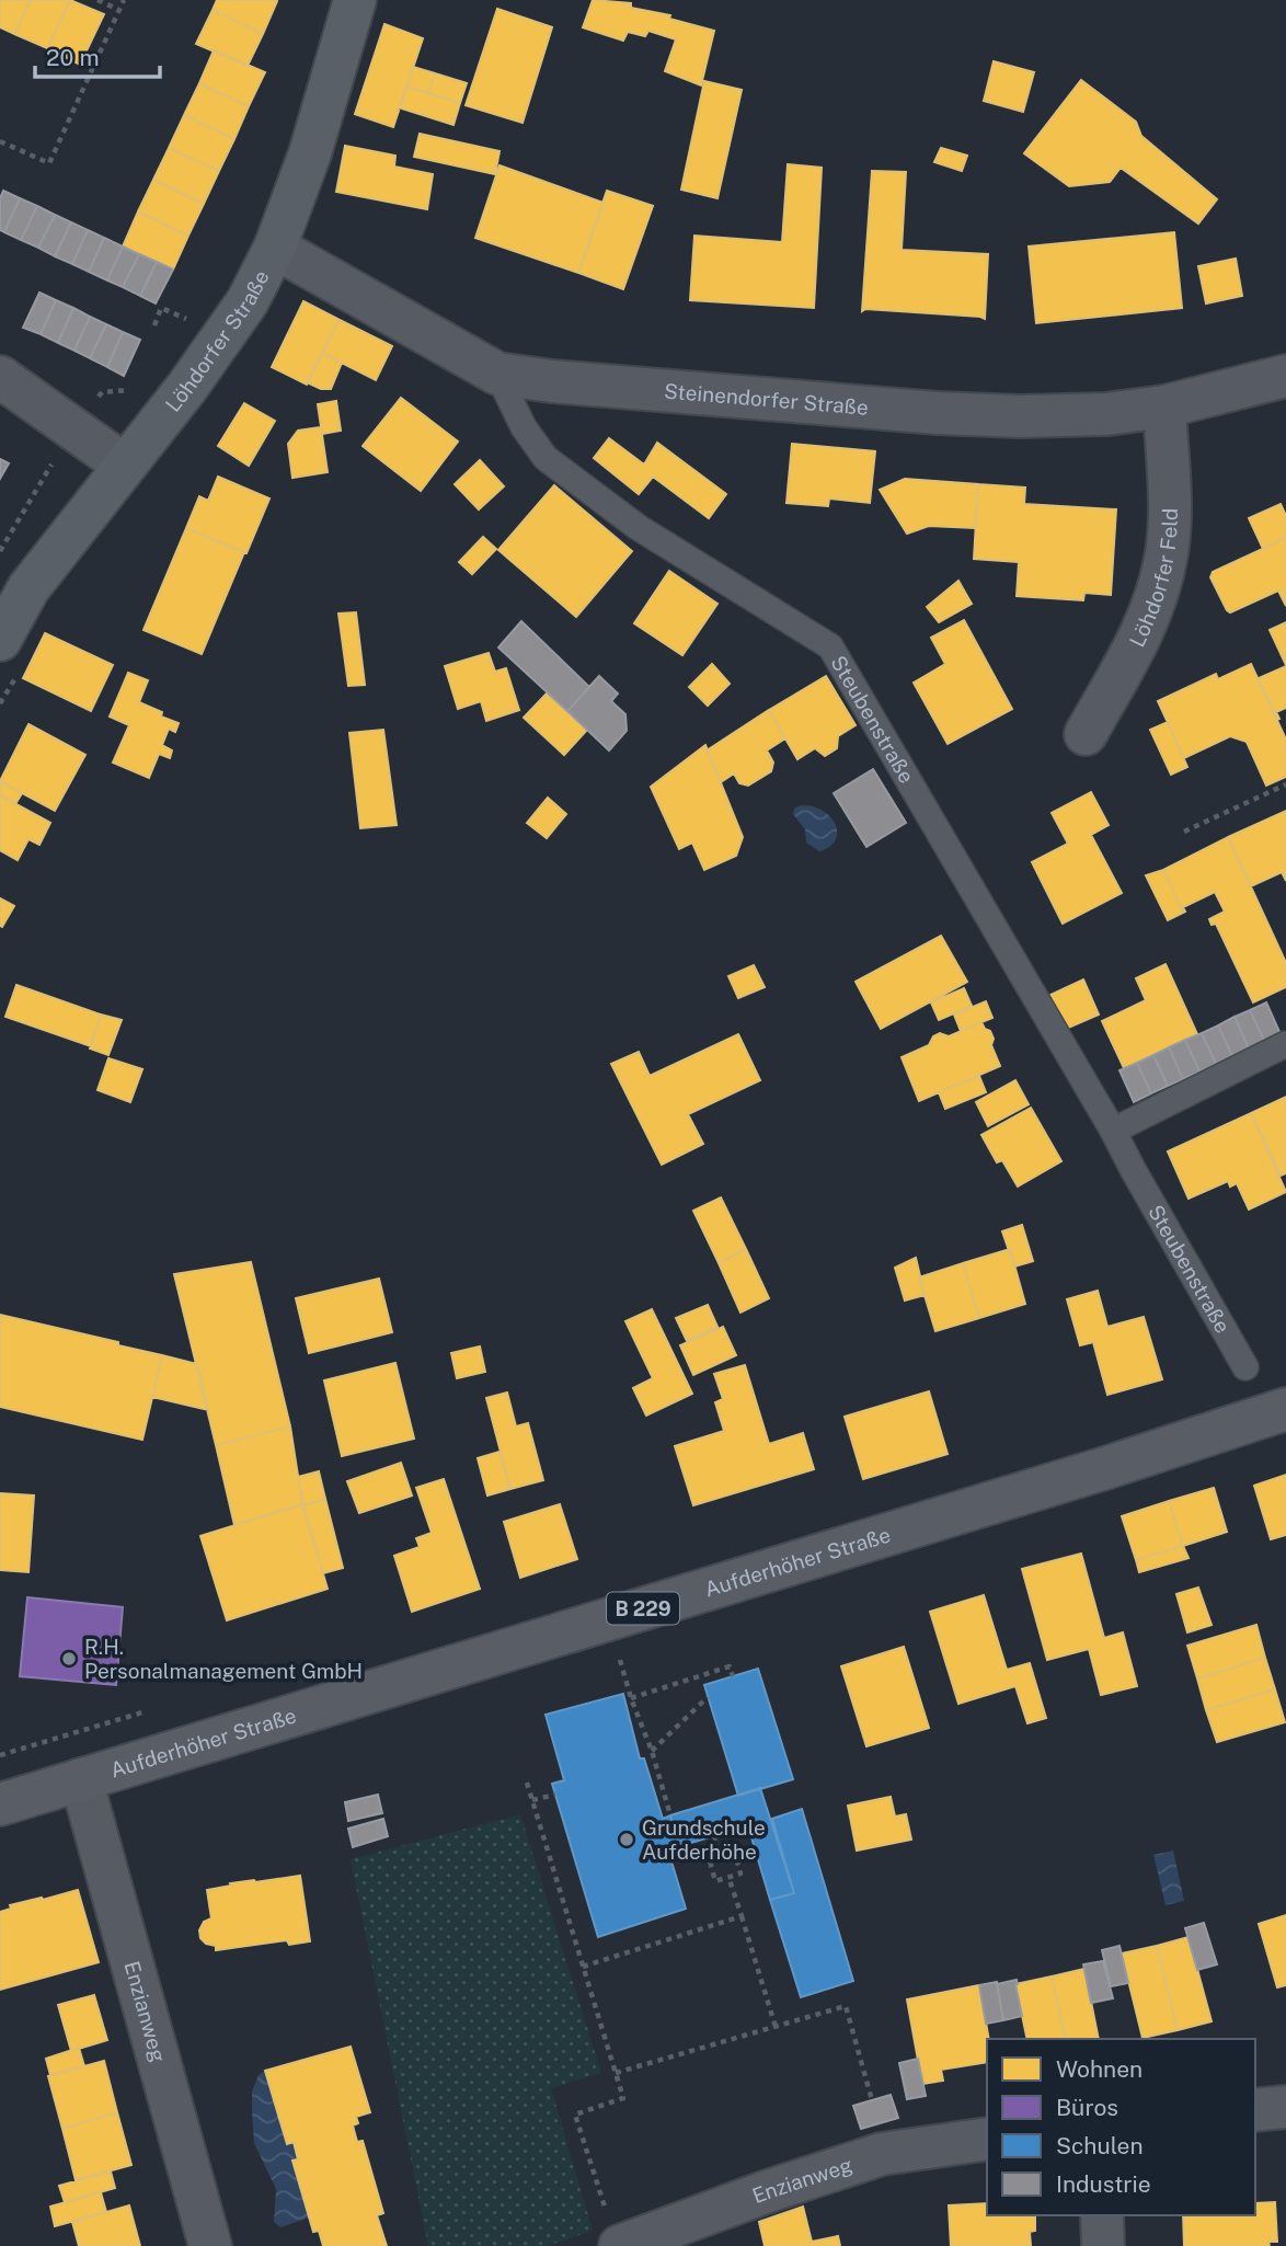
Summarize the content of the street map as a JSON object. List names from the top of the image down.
{
  "streets": {
    "main road": ["Löhdorfer Straße", "Aufderhöher Straße", "B 229"],
    "street": ["Steinendorfer Straße", "Löhdorfer Feld", "Enzianweg"],
    "lane": ["Steubenstraße"]
  },
  "crossings": [
    ["Löhdorfer Straße", "Steinendorfer Straße"],
    ["Steinendorfer Straße", "Löhdorfer Feld"],
    ["Steinendorfer Straße", "Steubenstraße"],
    ["Aufderhöher Straße", "Enzianweg"]
  ],
  "places": ["R.H. Personalmanagement GmbH", "Grundschule Aufderhöhe"],
  "legend": [
    "Wohnen",
    "Büros",
    "Schulen",
    "Industrie"
  ],
  "scale_bar": "20 m"
}
